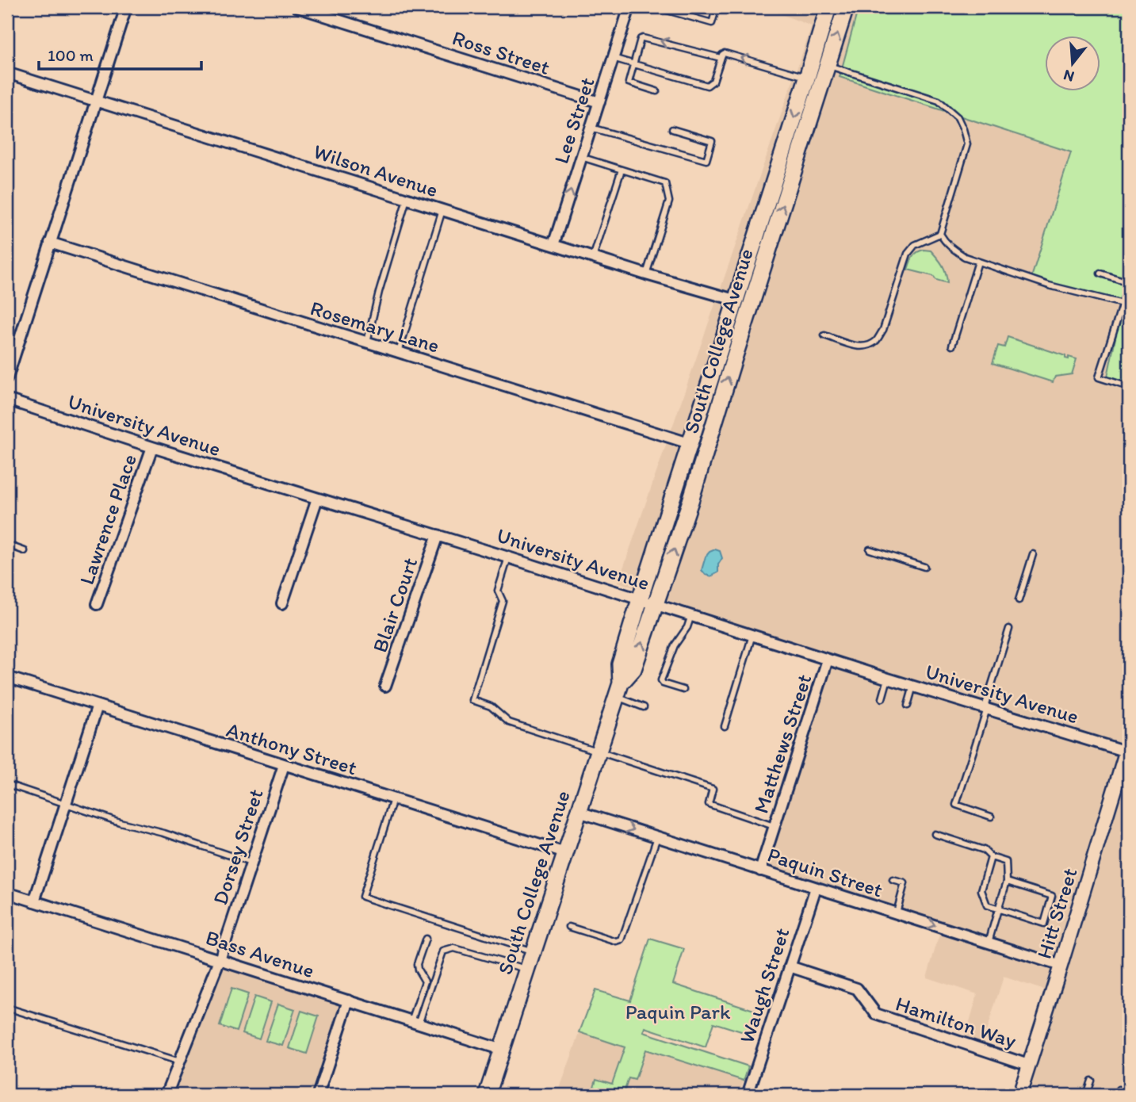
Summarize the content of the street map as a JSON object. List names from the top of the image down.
{
  "streets": {
    "main road": ["South College Avenue"],
    "street": [
      "Ross Street",
      "Lee Street",
      "Wilson Avenue",
      "Rosemary Lane",
      "University Avenue",
      "Lawrence Place",
      "Blair Court",
      "Matthews Street",
      "Anthony Street",
      "Dorsey Street",
      "Paquin Street",
      "Hitt Street",
      "Bass Avenue",
      "Waugh Street",
      "Hamilton Way"
    ]
  },
  "crossings": [
    ["Ross Street", "Lee Street"],
    ["Lee Street", "Wilson Avenue"],
    ["Wilson Avenue", "South College Avenue"],
    ["Rosemary Lane", "South College Avenue"],
    ["South College Avenue", "University Avenue"],
    ["South College Avenue", "Anthony Street"],
    ["South College Avenue", "Paquin Street"],
    ["South College Avenue", "Bass Avenue"],
    ["University Avenue", "Lawrence Place"],
    ["University Avenue", "Blair Court"],
    ["University Avenue", "Matthews Street"],
    ["University Avenue", "Hitt Street"],
    ["Matthews Street", "Paquin Street"],
    ["Anthony Street", "Dorsey Street"],
    ["Dorsey Street", "Bass Avenue"],
    ["Paquin Street", "Hitt Street"],
    ["Paquin Street", "Waugh Street"],
    ["Hitt Street", "Hamilton Way"],
    ["Waugh Street", "Hamilton Way"]
  ],
  "one_way": ["Lee Street", "Paquin Street"],
  "parks": ["Paquin Park"],
  "scale_bar": "100 m",
  "north": "bottom"
}
